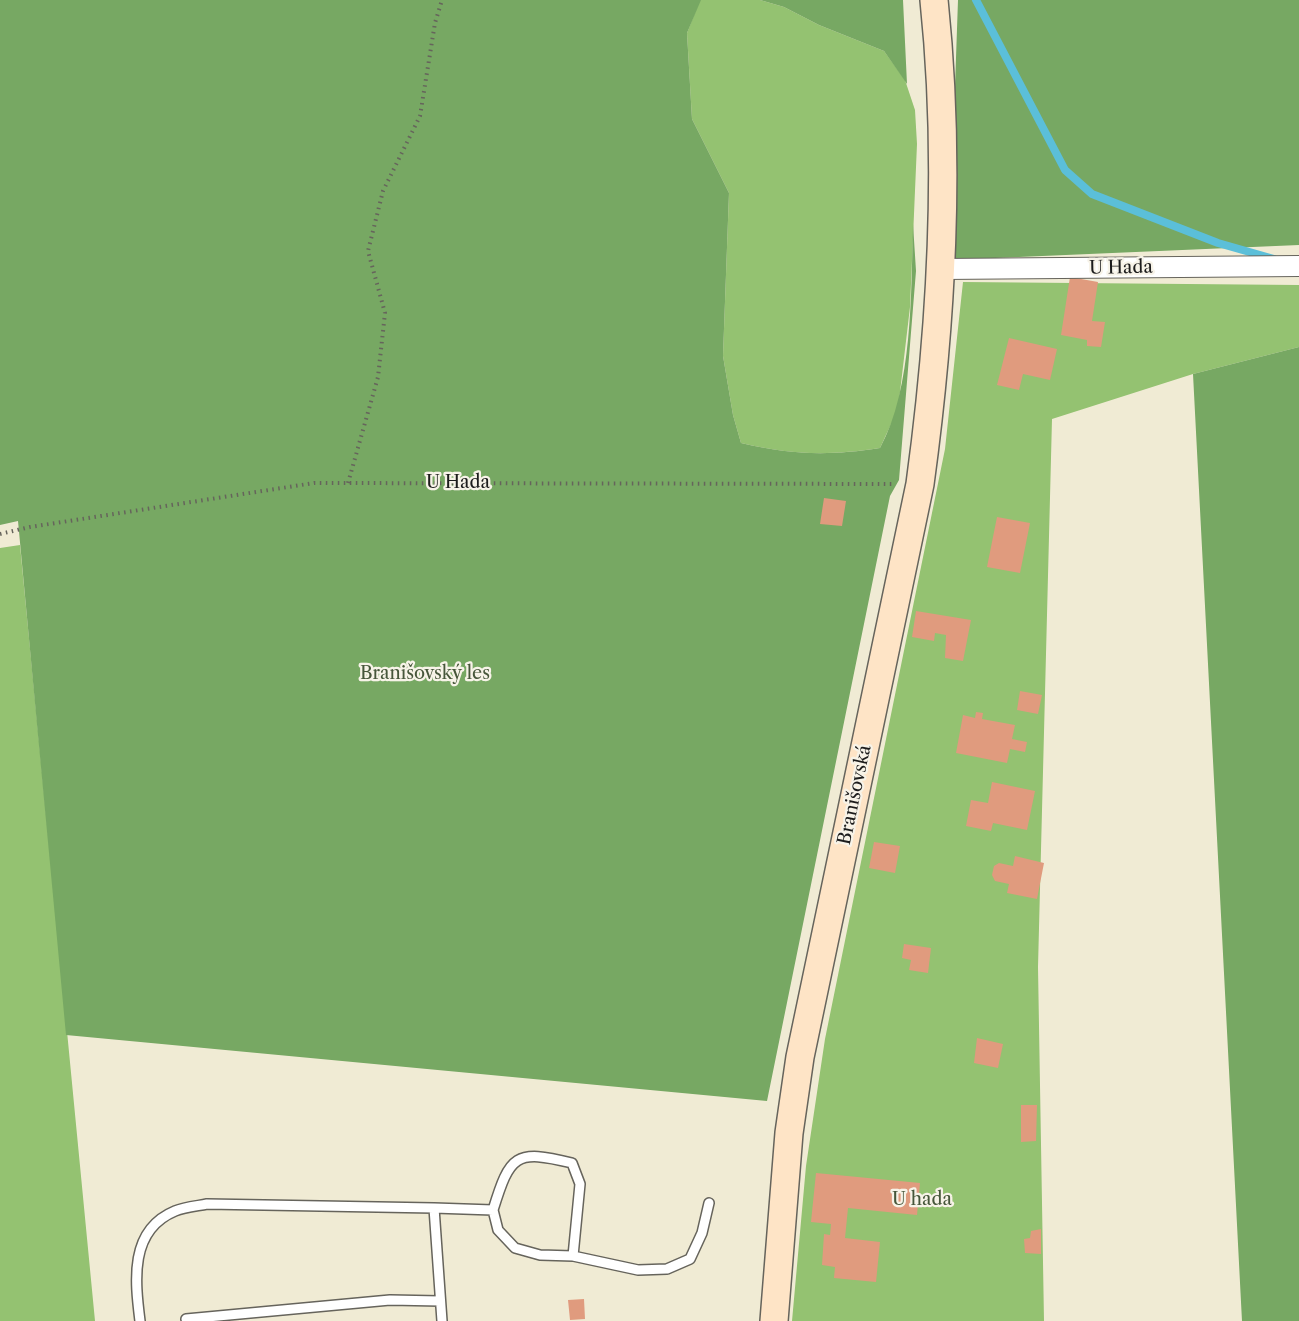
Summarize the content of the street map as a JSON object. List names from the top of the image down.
{
  "streets": {
    "street": ["U Hada", "Branišovská"]
  },
  "crossings": [
    ["U Hada", "Branišovská"]
  ],
  "parks": ["Branišovský les", "U hada"]
}
